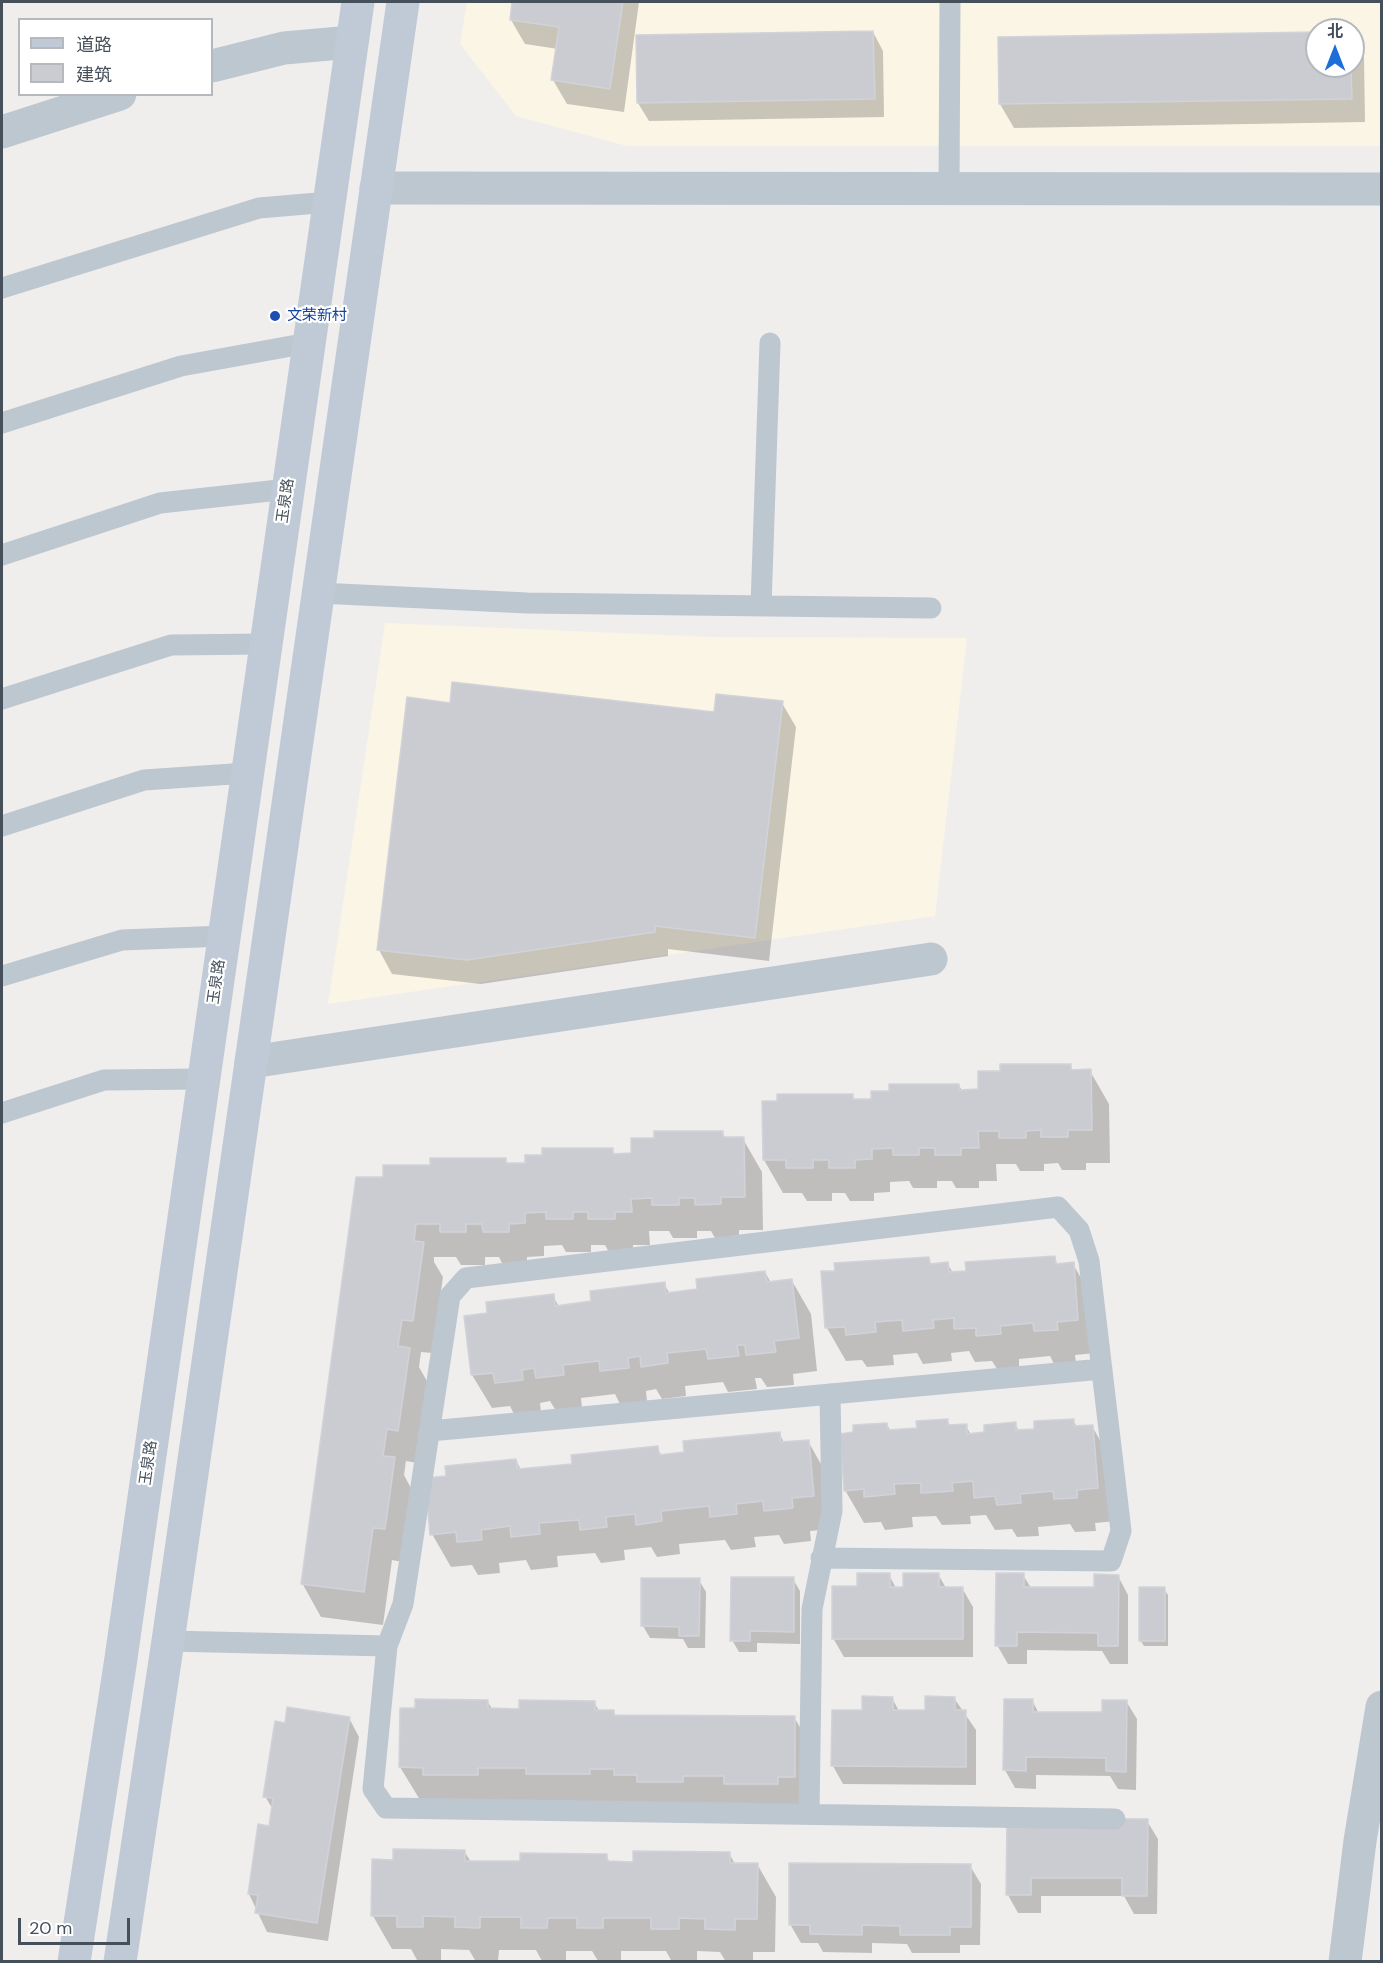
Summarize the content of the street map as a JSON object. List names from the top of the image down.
{
  "streets": {
    "main road": ["玉泉路"]
  },
  "places": ["文荣新村"],
  "legend": ["道路", "建筑"],
  "scale_bar": "20 m",
  "north": "top"
}
